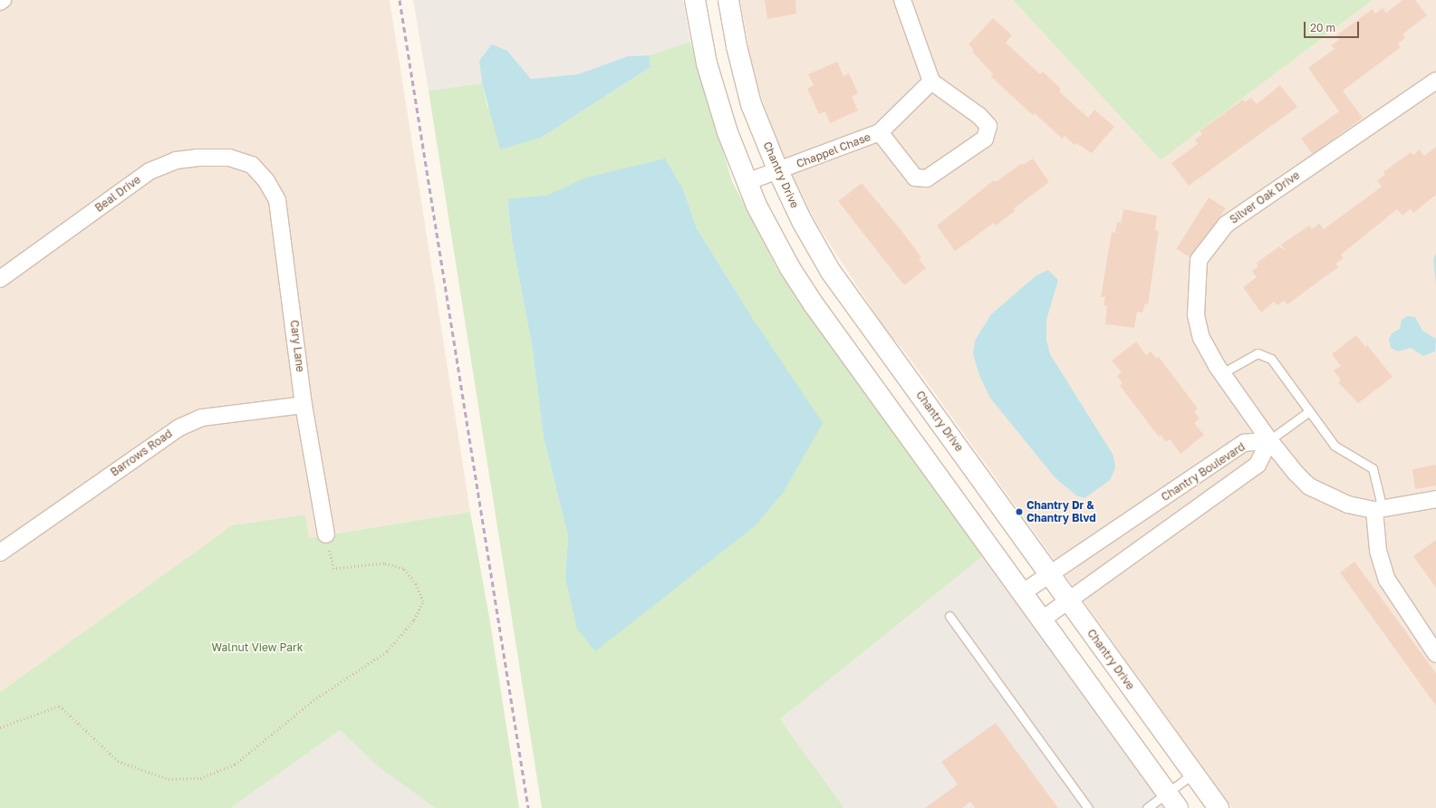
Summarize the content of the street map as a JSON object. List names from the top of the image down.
{
  "streets": {
    "street": [
      "Chappel Chase",
      "Chantry Drive",
      "Beal Drive",
      "Silver Oak Drive",
      "Cary Lane",
      "Barrows Road",
      "Chantry Boulevard"
    ]
  },
  "crossings": [
    ["Chappel Chase", "Chantry Drive"],
    ["Chantry Drive", "Chantry Boulevard"],
    ["Beal Drive", "Cary Lane"],
    ["Silver Oak Drive", "Chantry Boulevard"],
    ["Cary Lane", "Barrows Road"]
  ],
  "parks": ["Walnut View Park"],
  "places": ["Chantry Dr & Chantry Blvd"],
  "scale_bar": "20 m"
}
